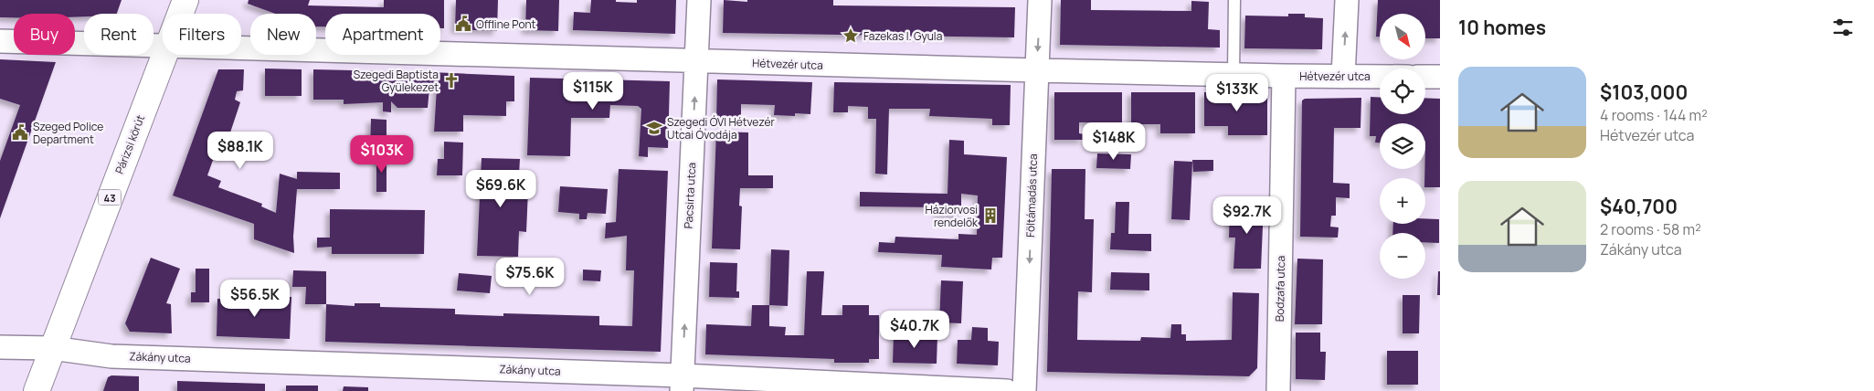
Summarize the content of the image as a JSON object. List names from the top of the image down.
{
  "streets": {
    "main road": ["Párizsi körút", "43"],
    "street": [
      "Hétvezér utca",
      "Pacsirta utca",
      "Föltámadás utca",
      "Bodzafa utca",
      "Zákány utca"
    ]
  },
  "crossings": [
    ["Hétvezér utca", "Pacsirta utca"],
    ["Hétvezér utca", "Föltámadás utca"],
    ["Hétvezér utca", "Bodzafa utca"],
    ["Párizsi körút", "Zákány utca"],
    ["Pacsirta utca", "Zákány utca"]
  ],
  "one_way": ["Pacsirta utca", "Föltámadás utca"],
  "places": {
    "public building": ["Offline Pont", "Szeged Police Department"],
    "place": ["Fazekas I. Gyula"],
    "church": ["Szegedi Baptista Gyülekezet"],
    "school or university": ["Szegedi ÓVI Hétvezér Utcai Óvodája"],
    "building": ["Háziorvosi rendelők"]
  },
  "north": "bottom right",
  "page": {
    "heading": "10 homes",
    "map_buttons": ["+", "−"],
    "chip": [
      "Buy",
      "Rent",
      "Filters",
      "New",
      "Apartment"
    ],
    "list": [
      {
        "name": "$103,000",
        "note": "4 rooms · 144 m² · Hétvezér utca"
      },
      {
        "name": "$40,700",
        "note": "2 rooms · 58 m² · Zákány utca"
      }
    ],
    "price": [
      "$115K",
      "$133K",
      "$148K",
      "$88.1K",
      "$103K",
      "$69.6K",
      "$92.7K",
      "$75.6K",
      "$56.5K",
      "$40.7K"
    ]
  }
}
